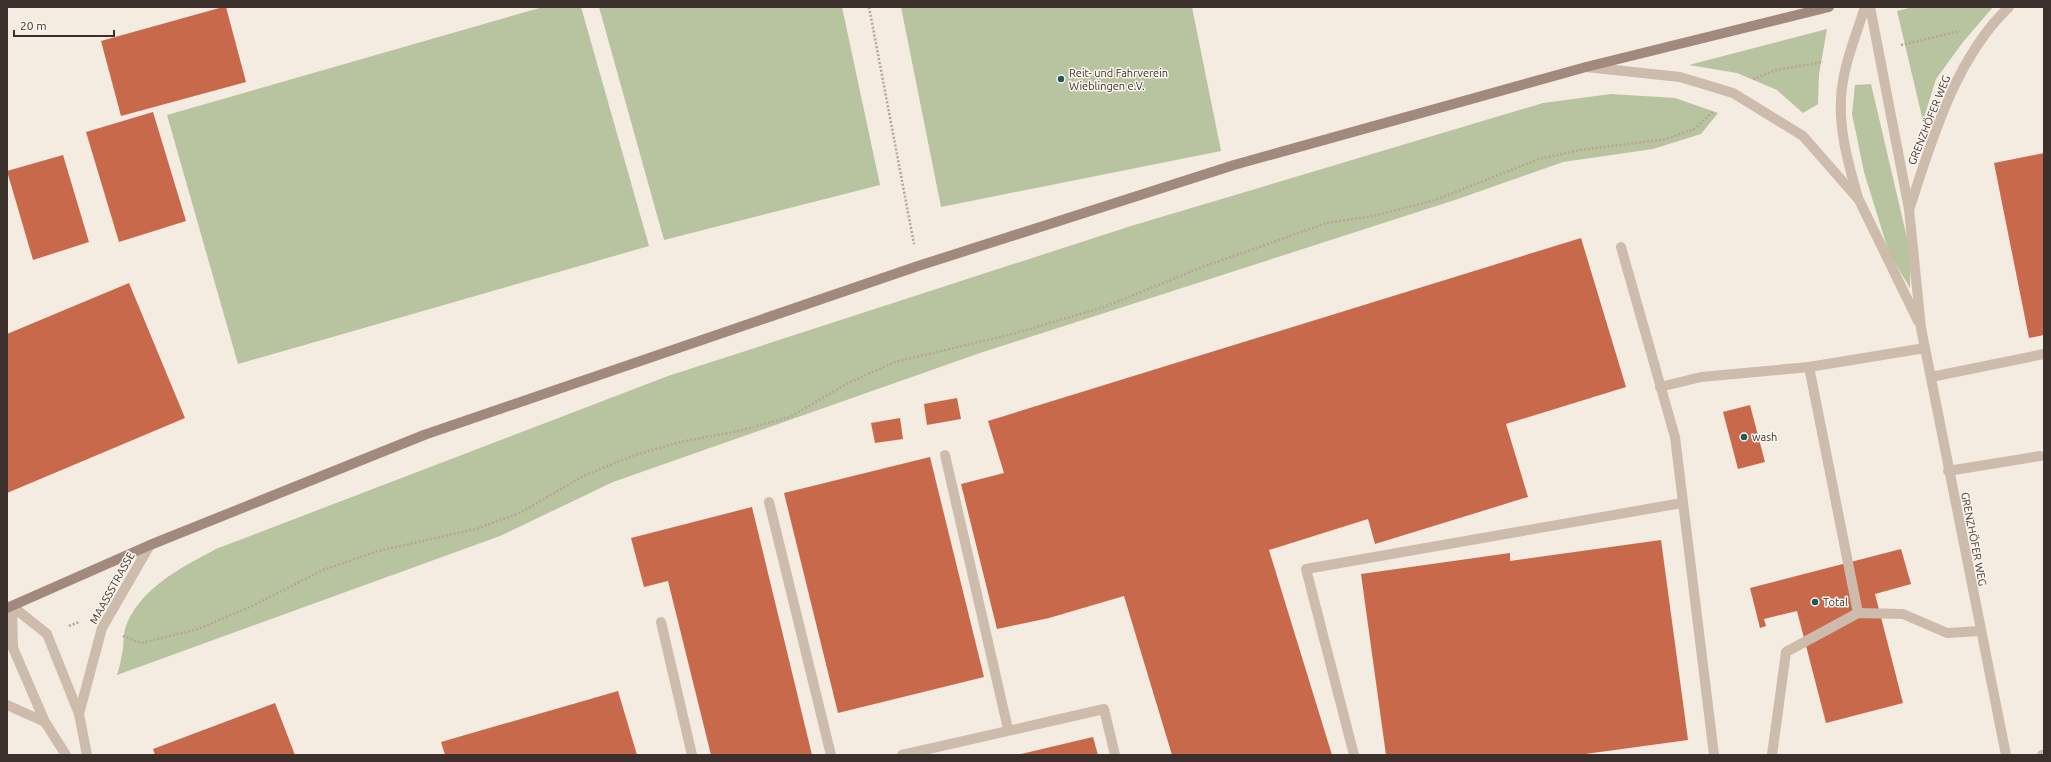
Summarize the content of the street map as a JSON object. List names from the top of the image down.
{
  "streets": {
    "street": ["GRENZHÖFER WEG", "MAASSSTRASSE"]
  },
  "places": ["Reit- und Fahrverein Wieblingen e.V.", "wash", "Total"],
  "scale_bar": "20 m"
}
